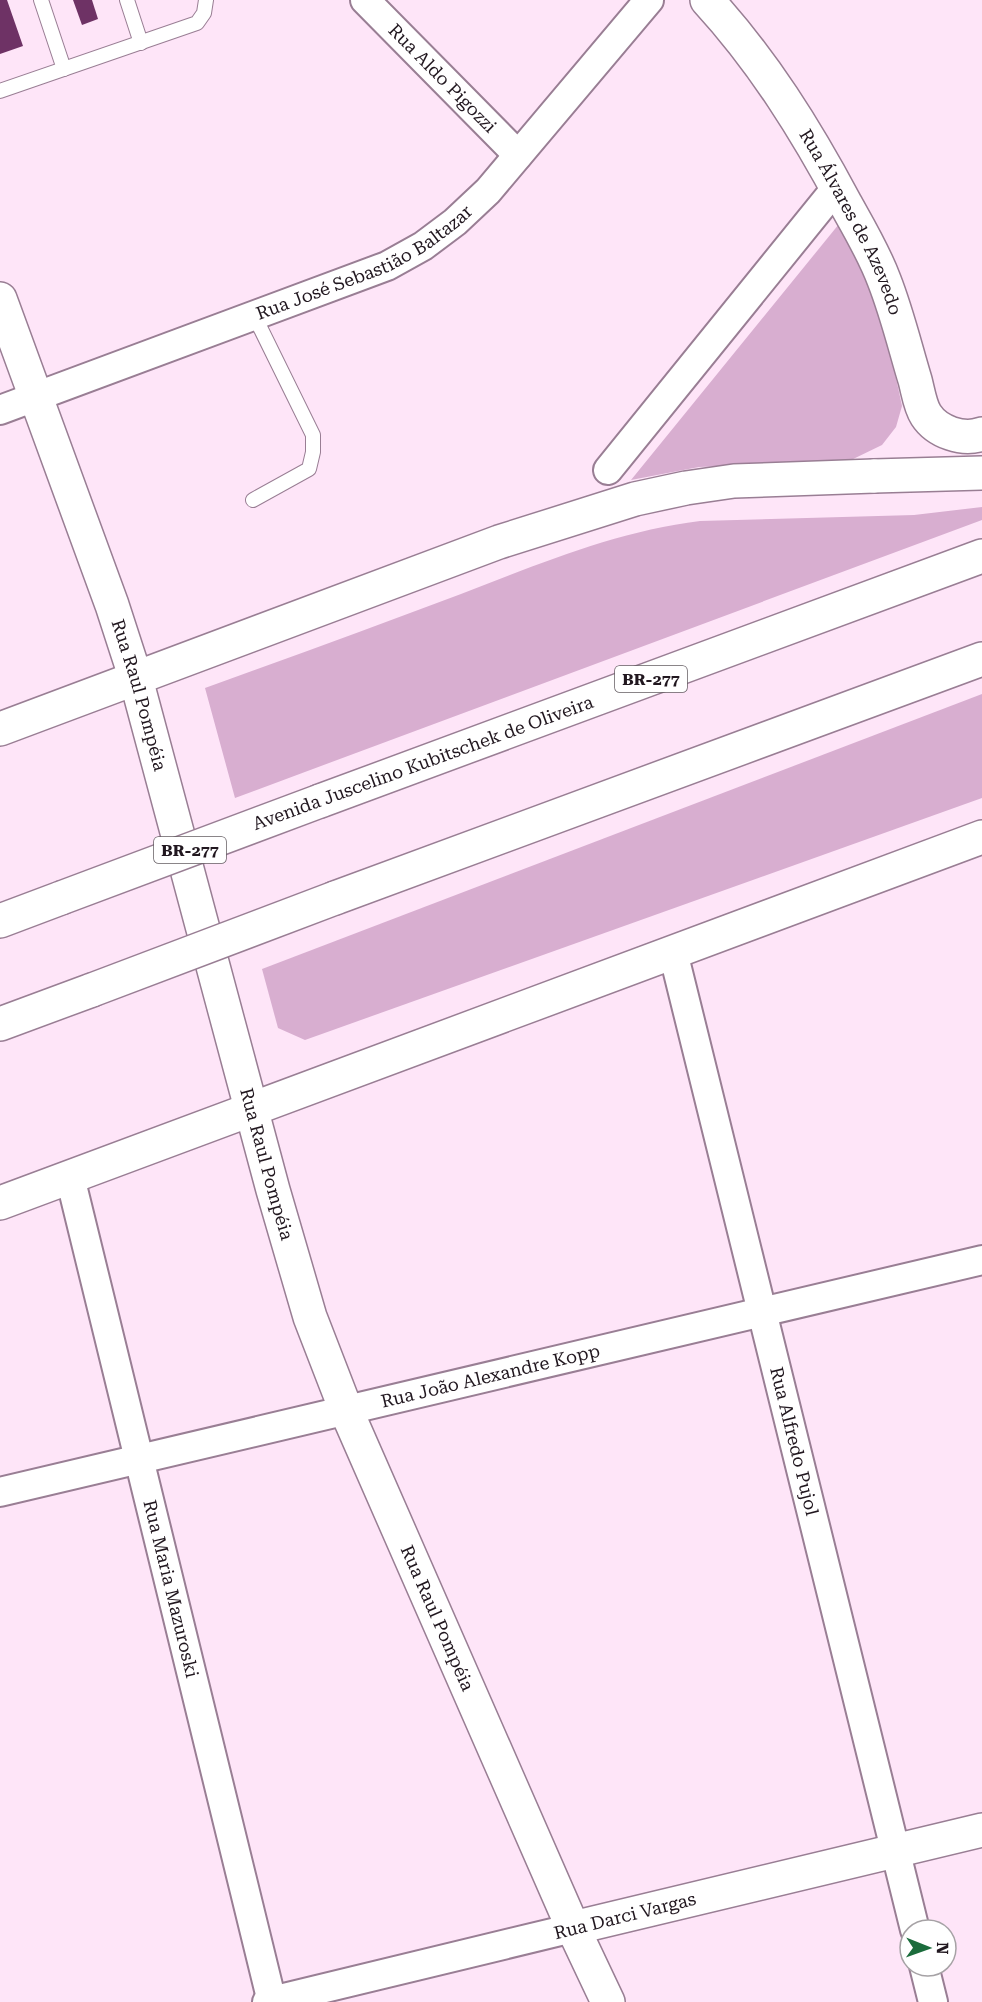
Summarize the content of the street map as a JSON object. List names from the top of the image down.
{
  "streets": {
    "main road": [
      "Rua Álvares de Azevedo",
      "BR-277",
      "Rua Raul Pompéia",
      "Avenida Juscelino Kubitschek de Oliveira",
      "Rua Darci Vargas"
    ],
    "street": [
      "Rua Aldo Pigozzi",
      "Rua José Sebastião Baltazar",
      "Rua João Alexandre Kopp",
      "Rua Alfredo Pujol",
      "Rua Maria Mazuroski"
    ]
  },
  "crossings": [
    ["Rua Aldo Pigozzi", "Rua José Sebastião Baltazar"],
    ["Rua José Sebastião Baltazar", "Rua Raul Pompéia"],
    ["Rua Raul Pompéia", "Rua João Alexandre Kopp"],
    ["Rua Raul Pompéia", "Rua Darci Vargas"],
    ["Rua João Alexandre Kopp", "Rua Alfredo Pujol"],
    ["Rua João Alexandre Kopp", "Rua Maria Mazuroski"],
    ["Rua Alfredo Pujol", "Rua Darci Vargas"],
    ["Rua Maria Mazuroski", "Rua Darci Vargas"]
  ],
  "north": "right"
}
